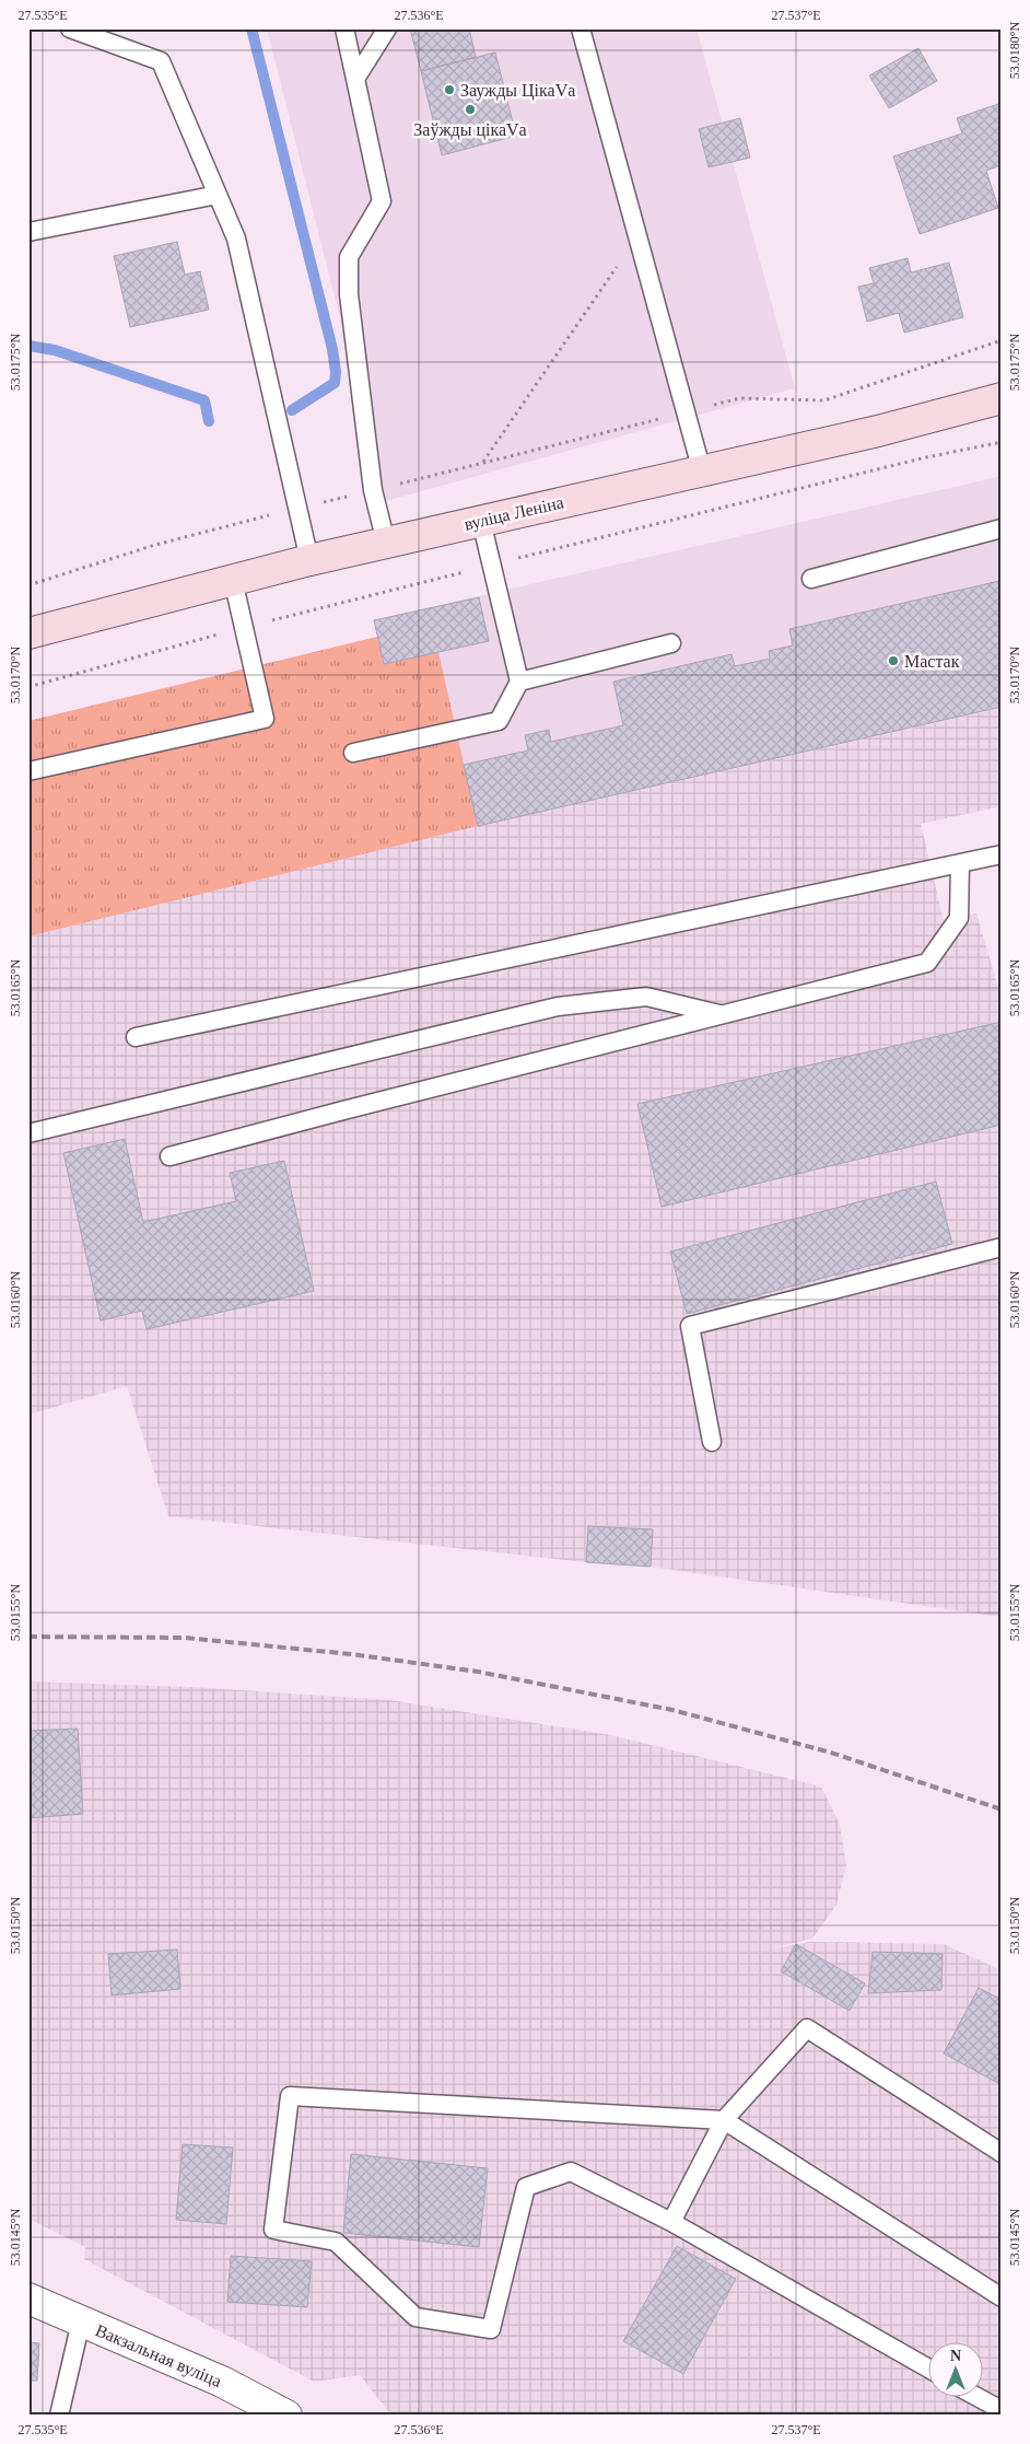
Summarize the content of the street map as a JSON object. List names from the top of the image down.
{
  "streets": {
    "main road": ["вуліца Леніна"],
    "street": ["Вакзальная вуліца"]
  },
  "places": ["Заужды ЦікаVа", "Заўжды цікаVа", "Мастак"],
  "north": "top",
  "coordinates": [
    "27.535°E",
    "27.536°E",
    "27.537°E",
    "53.0180°N",
    "53.0175°N",
    "53.0170°N",
    "53.0165°N",
    "53.0160°N",
    "53.0155°N",
    "53.0150°N",
    "53.0145°N"
  ]
}
